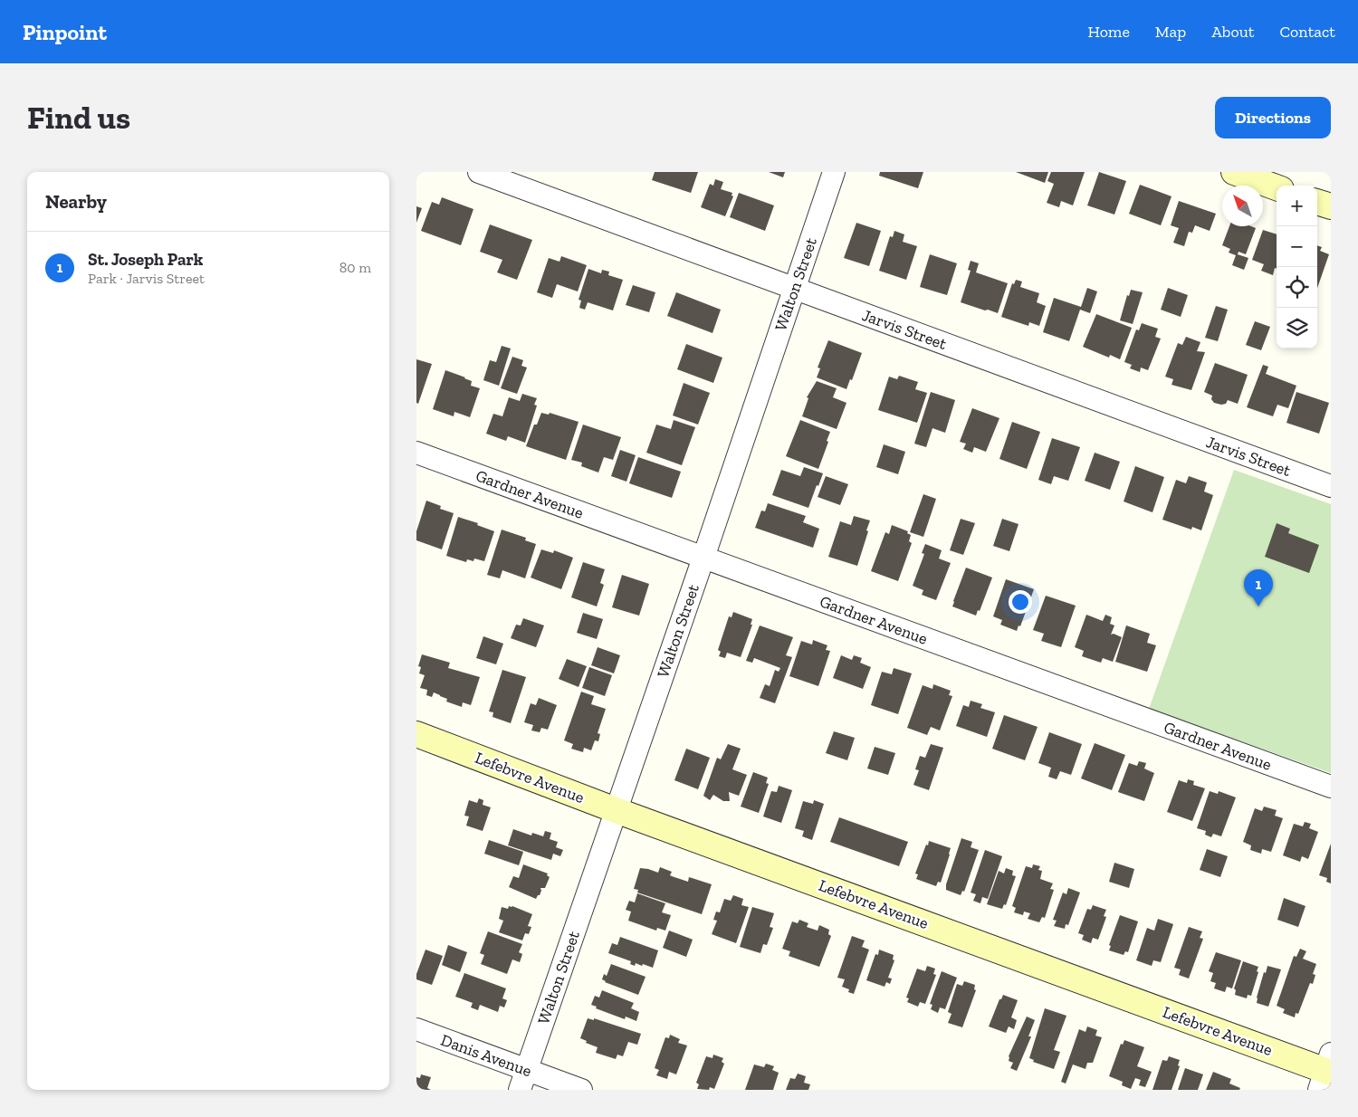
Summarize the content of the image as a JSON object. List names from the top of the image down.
{
  "streets": {
    "street": [
      "Walton Street",
      "Jarvis Street",
      "Gardner Avenue",
      "Lefebvre Avenue",
      "Danis Avenue"
    ]
  },
  "crossings": [
    ["Walton Street", "Jarvis Street"],
    ["Walton Street", "Gardner Avenue"],
    ["Walton Street", "Lefebvre Avenue"],
    ["Walton Street", "Danis Avenue"]
  ],
  "north": "top left",
  "page": {
    "header": "Pinpoint",
    "nav": [
      "Home",
      "Map",
      "About",
      "Contact"
    ],
    "buttons": "Directions",
    "title": "Find us",
    "heading": "Nearby",
    "map_buttons": ["+", "−"],
    "list": [
      {
        "mark": "1",
        "name": "St. Joseph Park",
        "note": "Park · Jarvis Street",
        "value": "80 m"
      }
    ],
    "pins": "1"
  }
}
